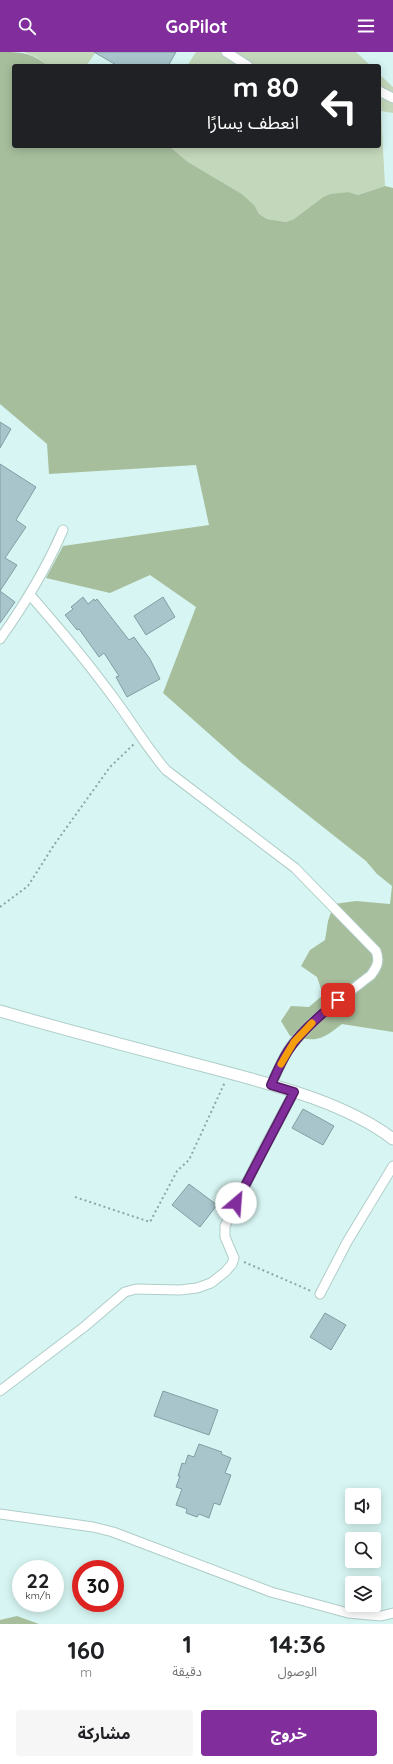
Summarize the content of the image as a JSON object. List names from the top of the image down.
{
  "page": {
    "header": "GoPilot",
    "turn": ["80 m", "انعطف يسارًا"],
    "speed": "22 km/h",
    "limit": "30",
    "eta": [
      "14:36",
      "الوصول",
      "1",
      "دقيقة",
      "160",
      "m"
    ],
    "buttons": ["خروج", "مشاركة"]
  }
}
